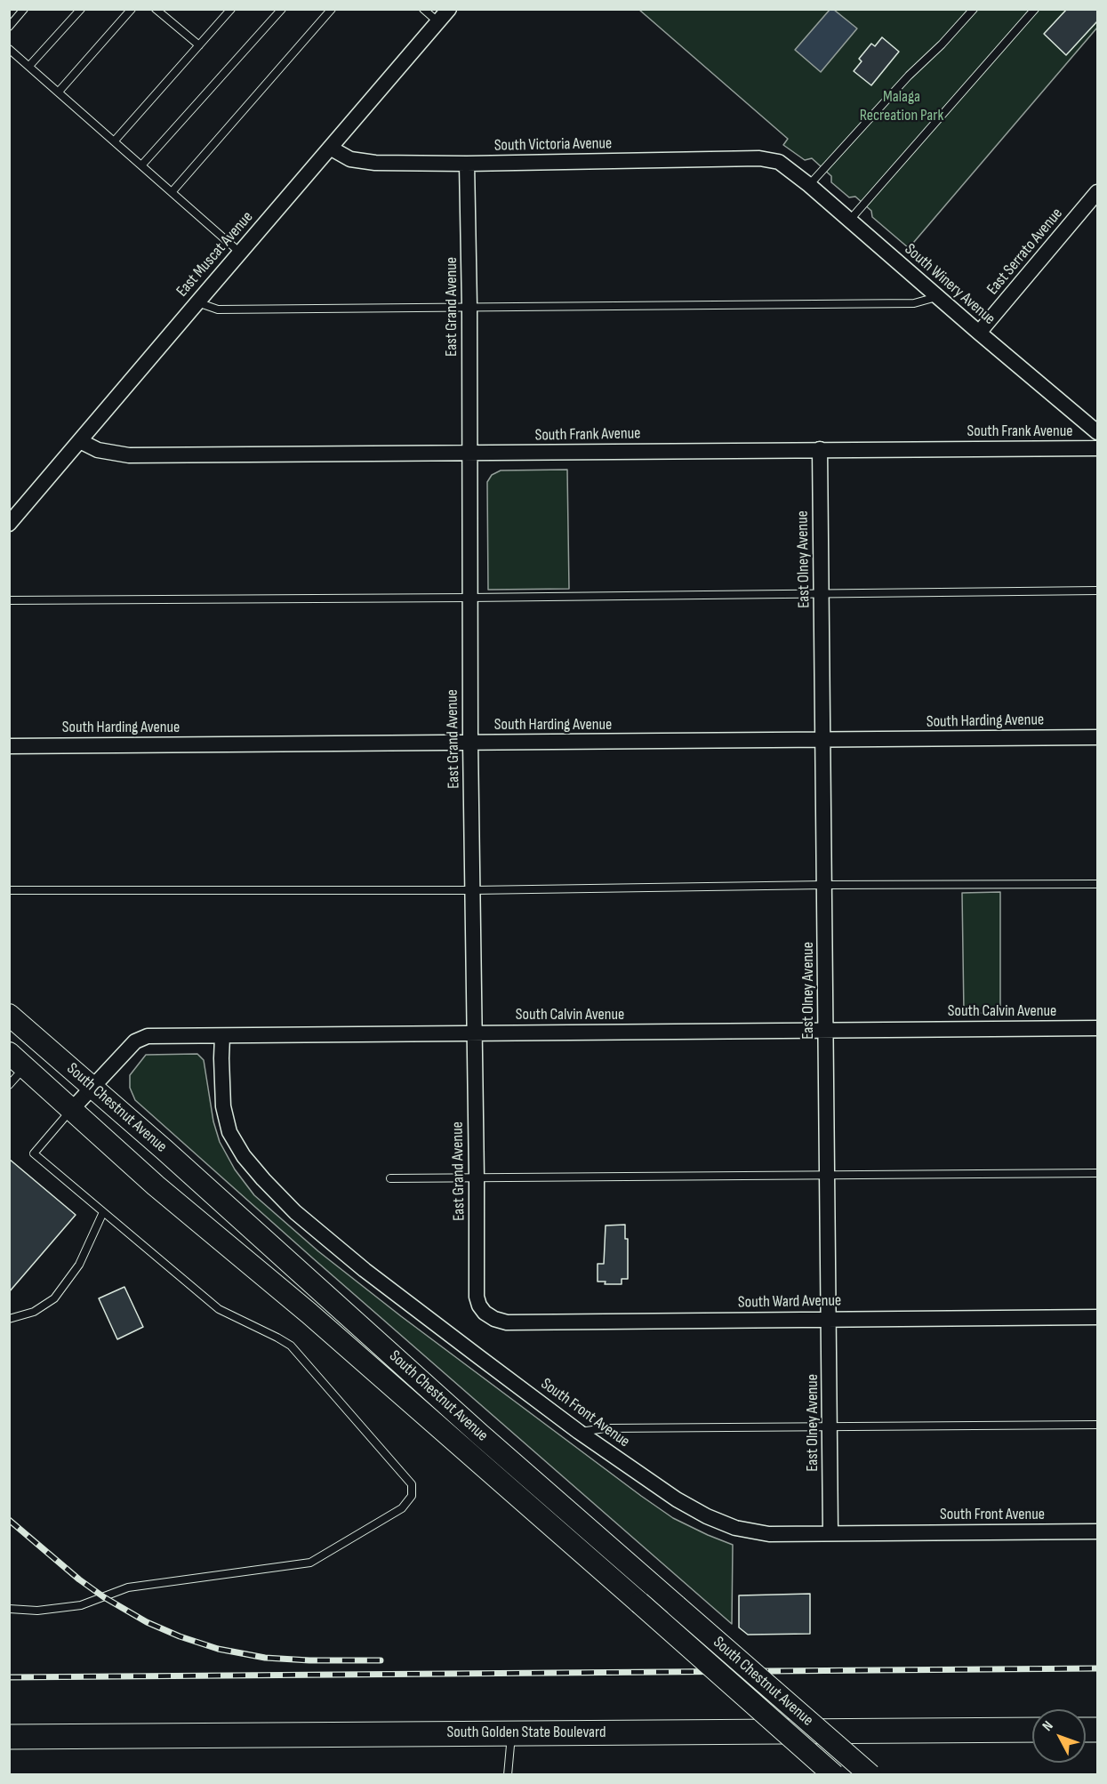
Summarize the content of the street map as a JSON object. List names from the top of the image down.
{
  "streets": {
    "main road": ["South Chestnut Avenue", "South Golden State Boulevard"],
    "street": [
      "South Victoria Avenue",
      "East Serrato Avenue",
      "East Muscat Avenue",
      "South Winery Avenue",
      "East Grand Avenue",
      "South Frank Avenue",
      "East Olney Avenue",
      "South Harding Avenue",
      "South Calvin Avenue",
      "South Ward Avenue",
      "South Front Avenue"
    ]
  },
  "crossings": [
    ["South Victoria Avenue", "East Muscat Avenue"],
    ["South Victoria Avenue", "South Winery Avenue"],
    ["South Victoria Avenue", "East Grand Avenue"],
    ["East Serrato Avenue", "South Winery Avenue"],
    ["East Muscat Avenue", "South Frank Avenue"],
    ["East Grand Avenue", "South Frank Avenue"],
    ["East Grand Avenue", "South Harding Avenue"],
    ["East Grand Avenue", "South Calvin Avenue"],
    ["East Grand Avenue", "South Ward Avenue"],
    ["South Frank Avenue", "East Olney Avenue"],
    ["East Olney Avenue", "South Harding Avenue"],
    ["East Olney Avenue", "South Calvin Avenue"],
    ["East Olney Avenue", "South Ward Avenue"],
    ["East Olney Avenue", "South Front Avenue"],
    ["South Calvin Avenue", "South Chestnut Avenue"],
    ["South Calvin Avenue", "South Front Avenue"]
  ],
  "parks": ["Malaga Recreation Park"],
  "north": "top left"
}
